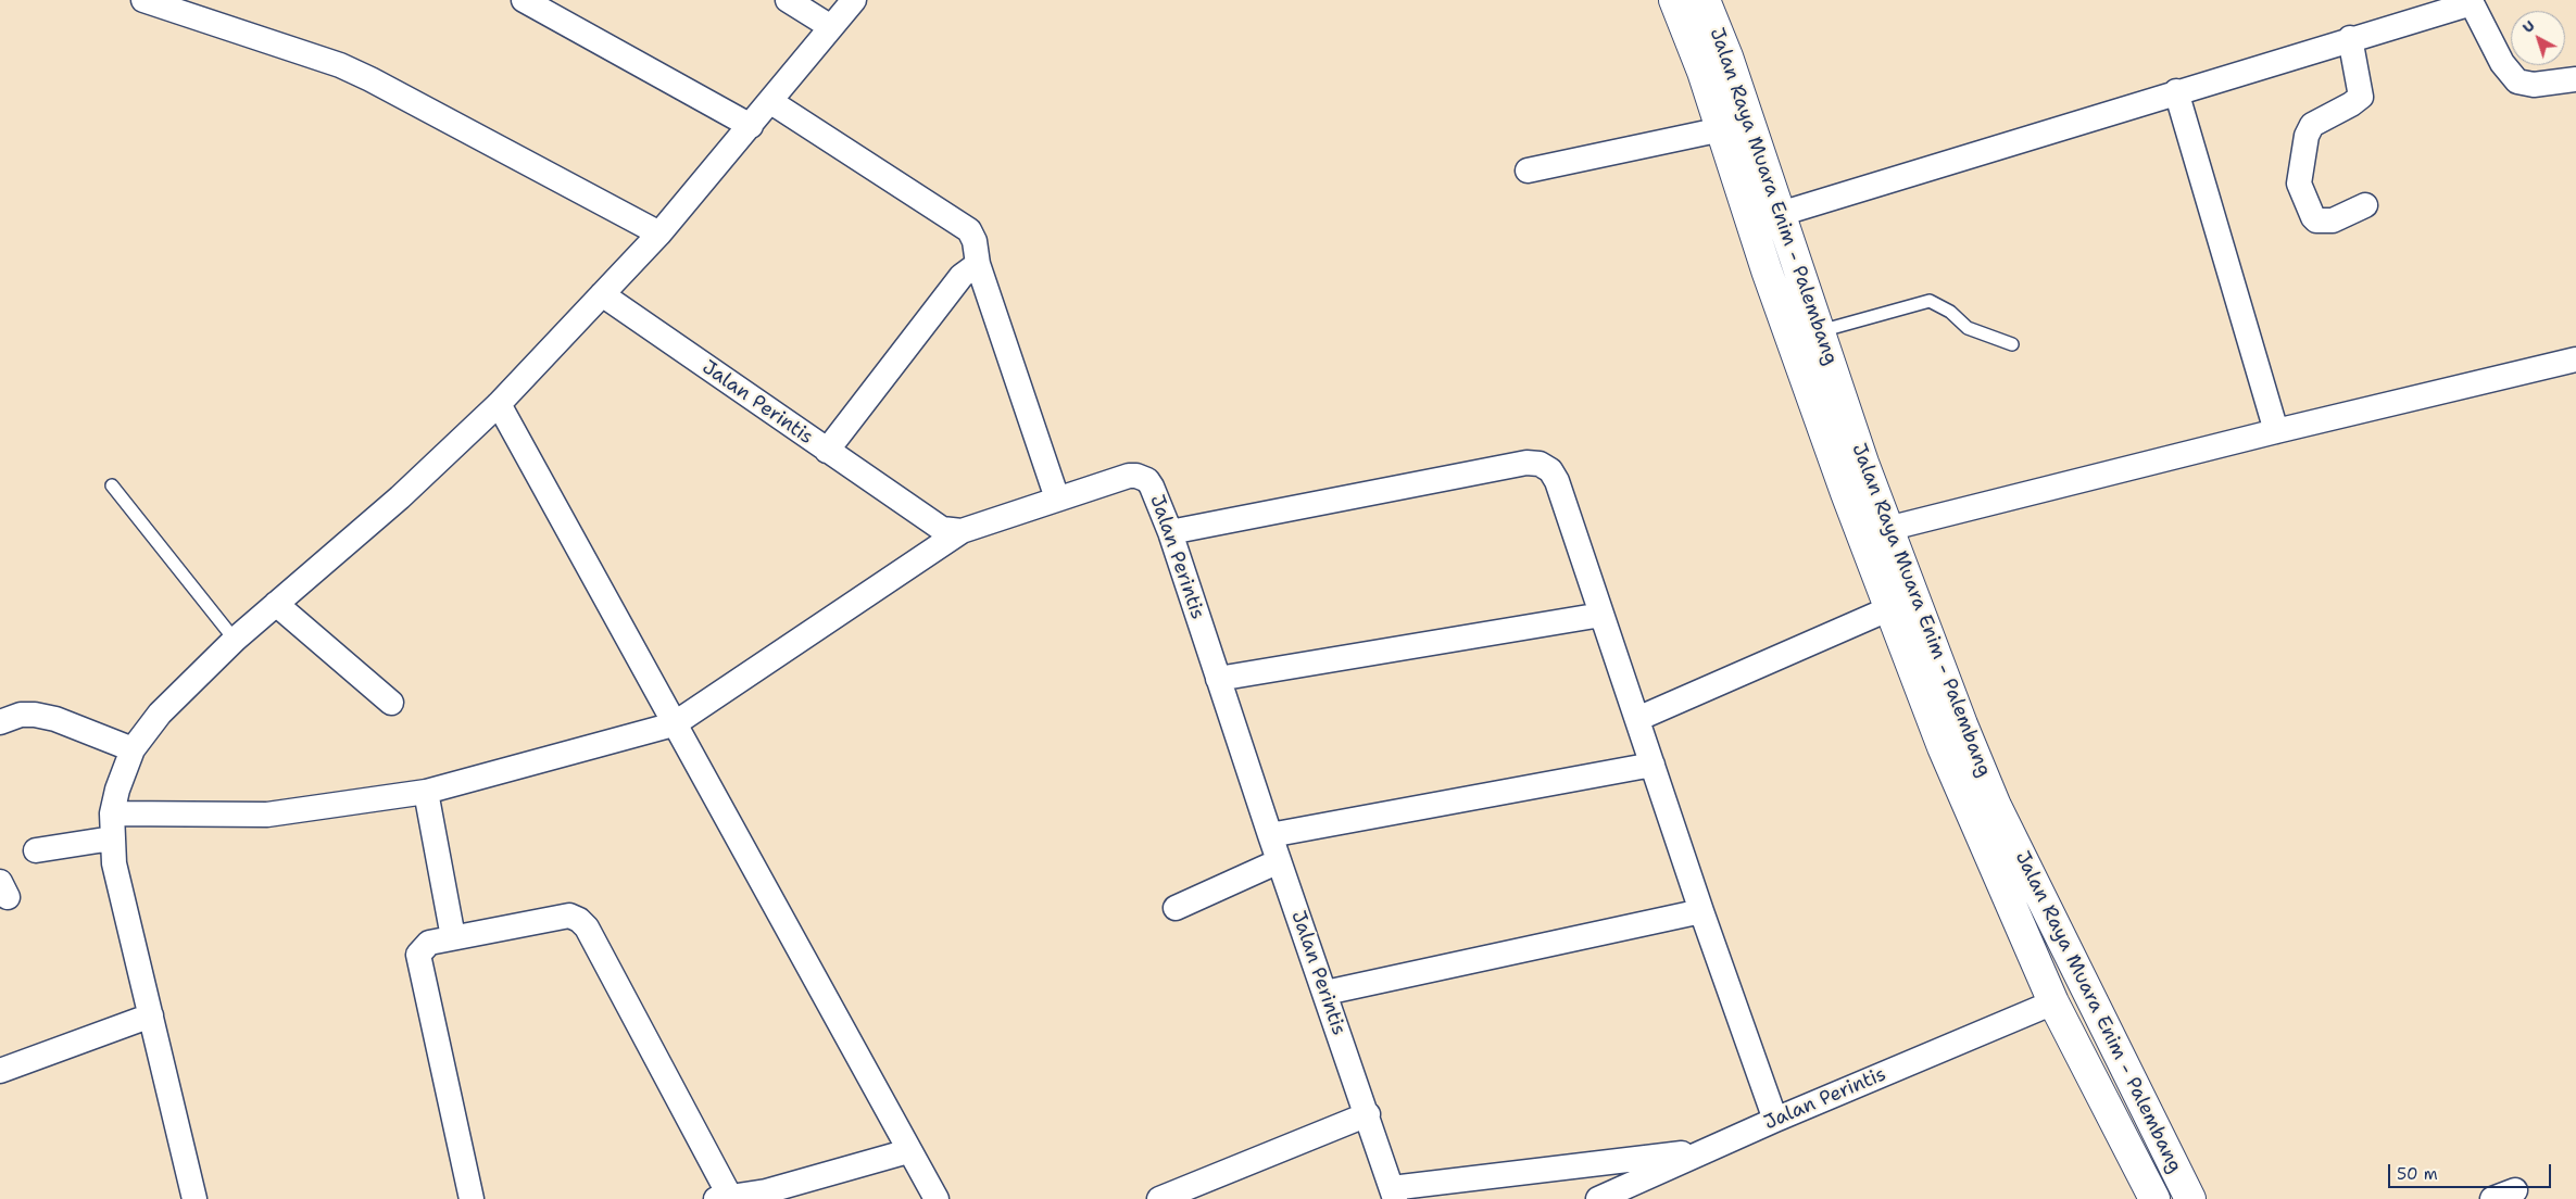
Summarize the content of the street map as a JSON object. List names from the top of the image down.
{
  "streets": {
    "main road": ["Jalan Raya Muara Enim - Palembang"],
    "street": ["Jalan Perintis"]
  },
  "crossings": [
    ["Jalan Raya Muara Enim - Palembang", "Jalan Perintis"]
  ],
  "scale_bar": "50 m",
  "north": "top left"
}
